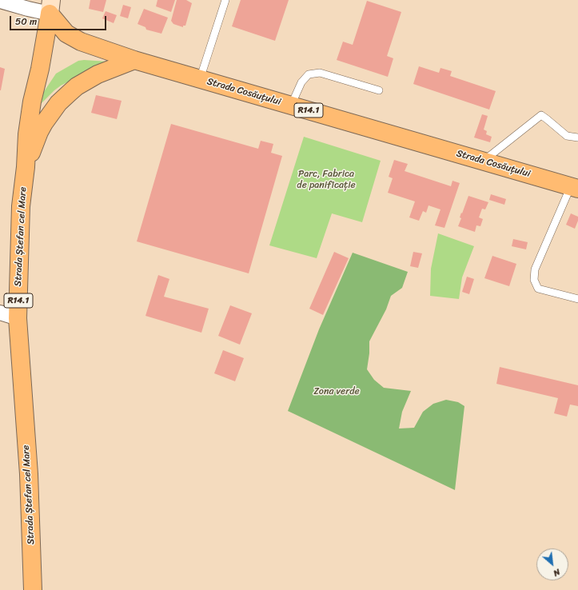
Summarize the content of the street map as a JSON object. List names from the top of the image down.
{
  "streets": {
    "main road": ["Strada Cosăuțului", "R14.1", "Strada Ștefan cel Mare"]
  },
  "crossings": [
    ["Strada Cosăuțului", "R14.1"],
    ["Strada Cosăuțului", "Strada Ștefan cel Mare"],
    ["R14.1", "Strada Ștefan cel Mare"]
  ],
  "parks": ["Parc, Fabrica de panificație", "Zona verde"],
  "scale_bar": "50 m",
  "north": "bottom right"
}
